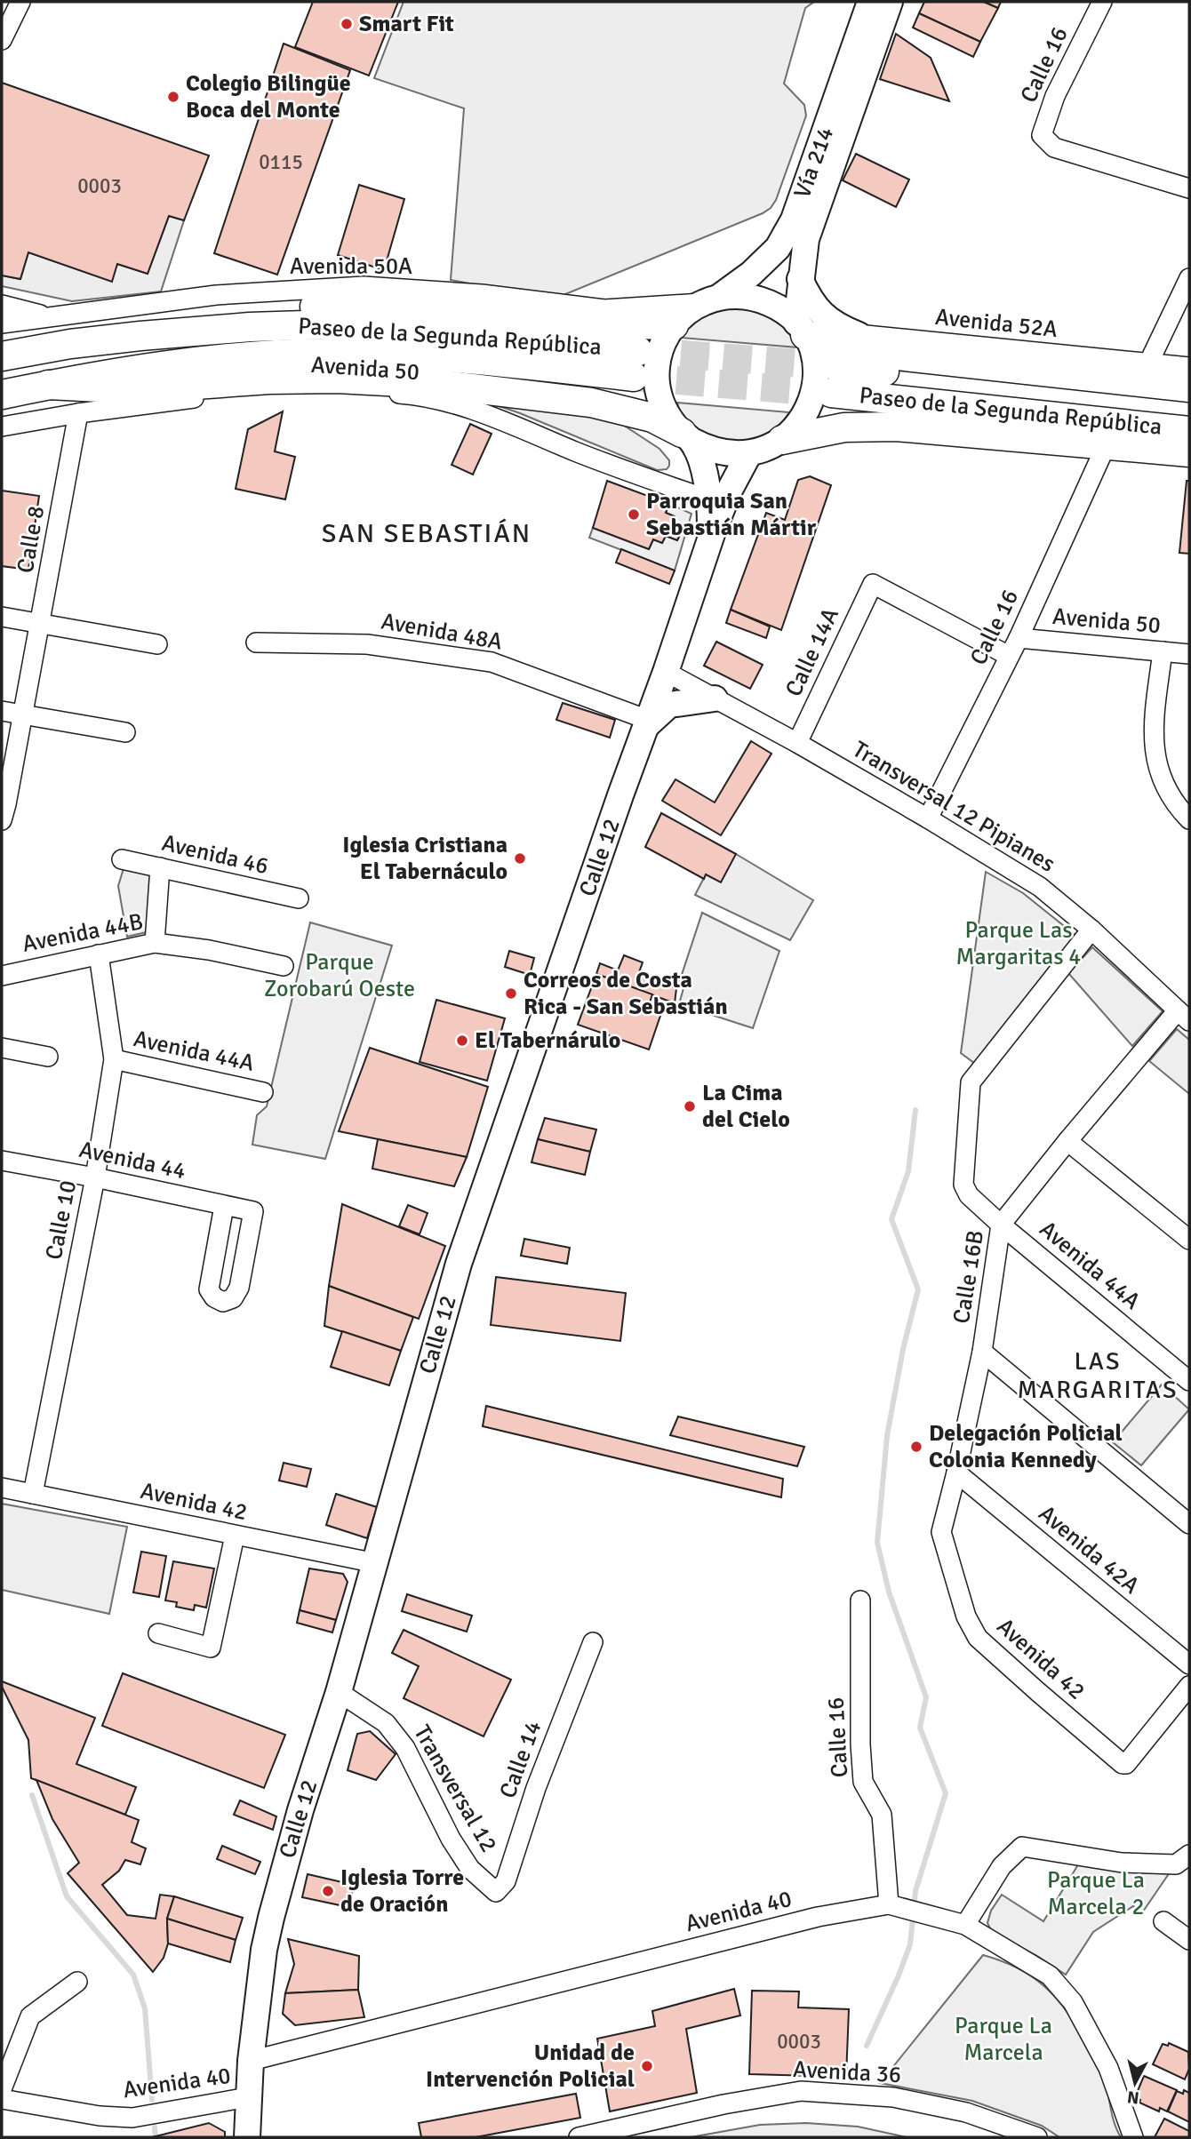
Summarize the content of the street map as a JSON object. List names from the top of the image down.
{
  "streets": {
    "highway": ["Paseo de la Segunda República"],
    "main road": ["Vía 214", "Calle 12"],
    "street": [
      "Calle 16",
      "Avenida 50A",
      "Avenida 52A",
      "Avenida 50",
      "Calle 8",
      "Avenida 48A",
      "Calle 14A",
      "Transversal 12 Pipianes",
      "Avenida 46",
      "Avenida 44B",
      "Avenida 44A",
      "Avenida 44",
      "Calle 10",
      "Calle 16B",
      "Avenida 42",
      "Avenida 42A",
      "Calle 14",
      "Transversal 12",
      "Avenida 40",
      "Avenida 36"
    ]
  },
  "crossings": [
    ["Calle 16", "Avenida 50"],
    ["Calle 16", "Calle 14A"],
    ["Calle 16", "Transversal 12 Pipianes"],
    ["Calle 16", "Avenida 40"],
    ["Vía 214", "Avenida 50A"],
    ["Vía 214", "Avenida 52A"],
    ["Vía 214", "Calle 12"],
    ["Avenida 50A", "Avenida 52A"],
    ["Avenida 50A", "Calle 12"],
    ["Avenida 52A", "Calle 12"],
    ["Avenida 50", "Calle 8"],
    ["Avenida 50", "Calle 12"],
    ["Avenida 48A", "Calle 12"],
    ["Calle 14A", "Transversal 12 Pipianes"],
    ["Transversal 12 Pipianes", "Calle 12"],
    ["Transversal 12 Pipianes", "Avenida 44A"],
    ["Transversal 12 Pipianes", "Calle 16B"],
    ["Calle 12", "Avenida 42"],
    ["Calle 12", "Transversal 12"],
    ["Calle 12", "Avenida 40"],
    ["Avenida 44B", "Calle 10"],
    ["Avenida 44A", "Calle 10"],
    ["Avenida 44A", "Calle 16B"],
    ["Avenida 44", "Calle 10"],
    ["Calle 10", "Avenida 42"],
    ["Calle 16B", "Avenida 42"],
    ["Calle 16B", "Avenida 42A"],
    ["Calle 14", "Transversal 12"]
  ],
  "districts": ["SAN SEBASTIÁN", "LAS MARGARITAS"],
  "parks": [
    "Parque Las Margaritas 4",
    "Parque Zorobarú Oeste",
    "Parque La Marcela 2",
    "Parque La Marcela"
  ],
  "places": [
    "Smart Fit",
    "Colegio Bilingüe Boca del Monte",
    "Parroquia San Sebastián Mártir",
    "Iglesia Cristiana El Tabernáculo",
    "Correos de Costa Rica - San Sebastián",
    "El Tabernárulo",
    "La Cima del Cielo",
    "Delegación Policial Colonia Kennedy",
    "Iglesia Torre de Oración",
    "Unidad de Intervención Policial"
  ],
  "house_numbers": ["0115", "0003", "0003"],
  "north": "bottom"
}
